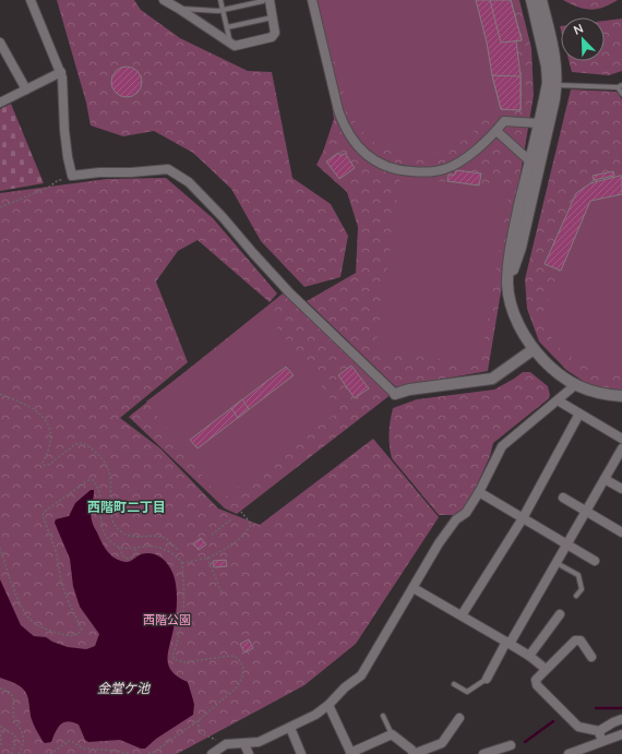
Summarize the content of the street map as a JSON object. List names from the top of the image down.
{
  "districts": ["西階町二丁目"],
  "water": ["金堂ケ池"],
  "parks": ["西階公園"],
  "north": "top left"
}
